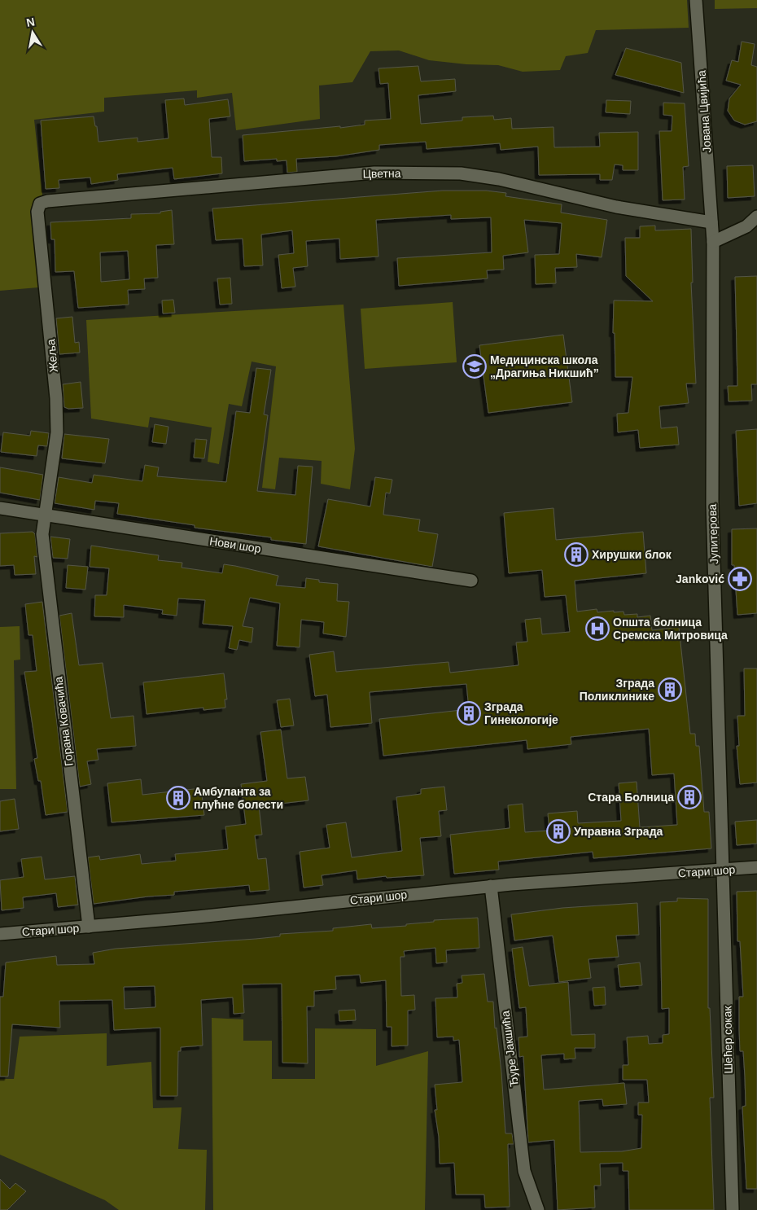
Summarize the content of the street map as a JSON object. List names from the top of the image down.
{
  "streets": {
    "street": [
      "Јована Цвијића",
      "Цветна",
      "Жеља",
      "Јупитерова",
      "Нови шор",
      "Горана Ковачића",
      "Стари шор",
      "Шећер сокак",
      "Ђуре Јакшића"
    ]
  },
  "crossings": [
    ["Јована Цвијића", "Цветна"],
    ["Јована Цвијића", "Јупитерова"],
    ["Цветна", "Жеља"],
    ["Цветна", "Јупитерова"],
    ["Жеља", "Нови шор"],
    ["Жеља", "Горана Ковачића"],
    ["Јупитерова", "Стари шор"],
    ["Јупитерова", "Шећер сокак"],
    ["Нови шор", "Горана Ковачића"],
    ["Горана Ковачића", "Стари шор"],
    ["Стари шор", "Шећер сокак"],
    ["Стари шор", "Ђуре Јакшића"]
  ],
  "places": {
    "school or university": ["Медицинска школа „Драгиња Никшић”"],
    "building": [
      "Хирушки блок",
      "Зграда Поликлинике",
      "Зграда Гинекологије",
      "Стара Болница",
      "Амбуланта за плућне болести",
      "Управна Зграда"
    ],
    "pharmacy": ["Janković"],
    "hospital": ["Општа болница Сремска Митровица"]
  },
  "north": "top"
}
